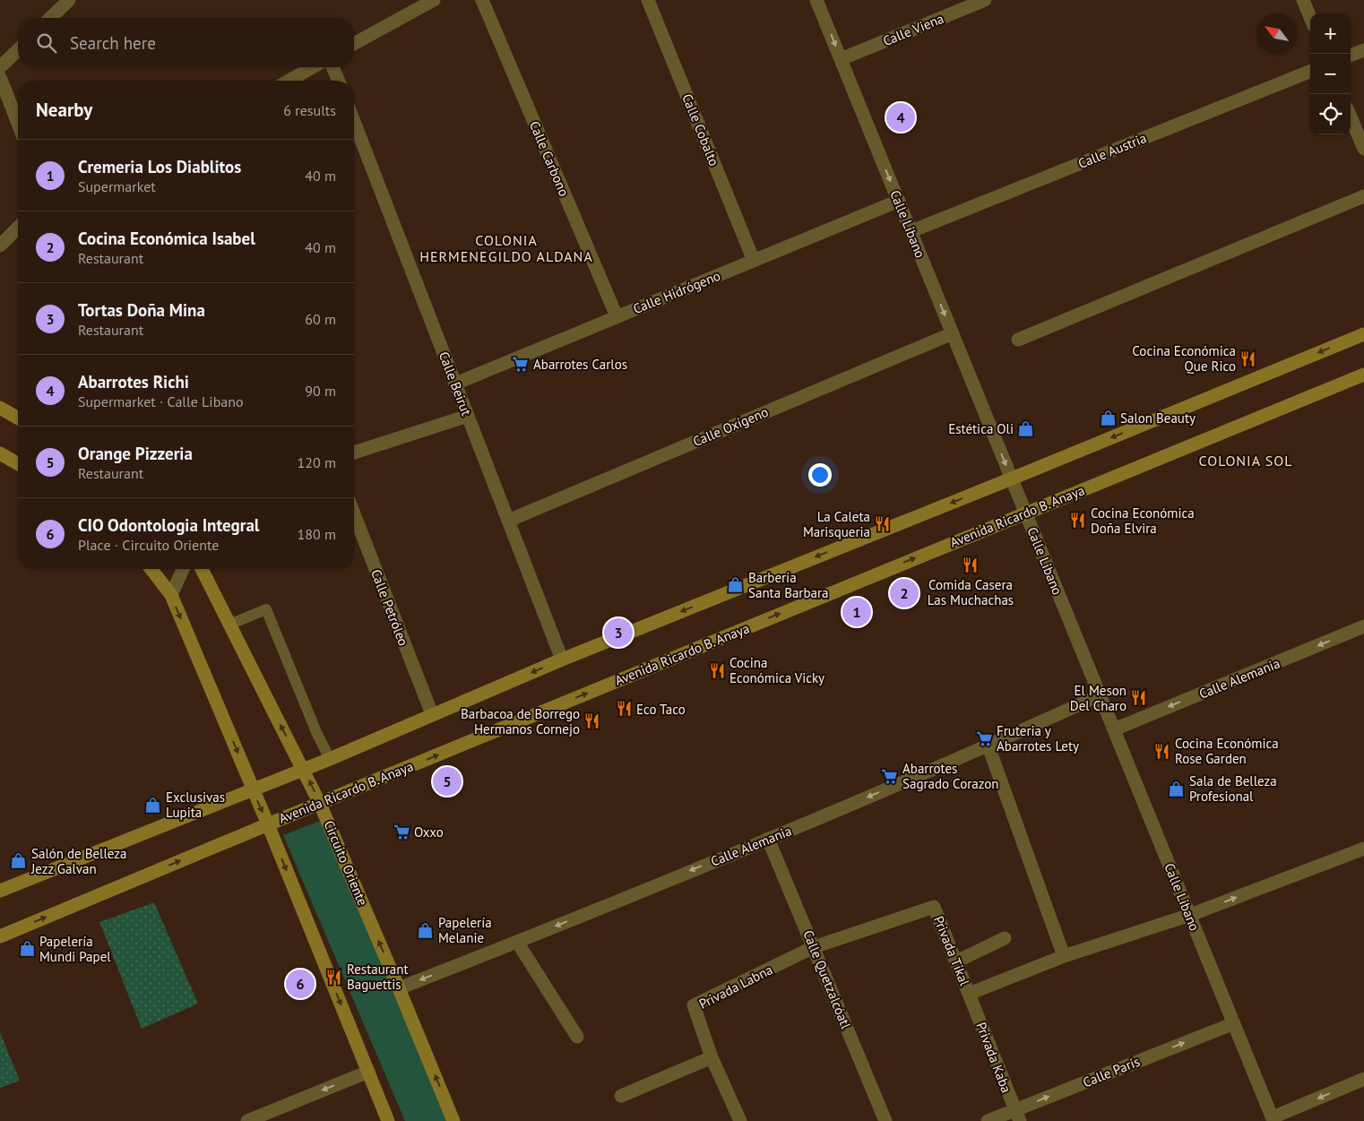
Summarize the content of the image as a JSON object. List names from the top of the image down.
{
  "streets": {
    "main road": ["Avenida Ricardo B. Anaya", "Circuito Oriente"],
    "street": [
      "Calle Viena",
      "Calle Cobalto",
      "Calle Austria",
      "Calle Carbono",
      "Calle Libano",
      "Calle Hidrógeno",
      "Calle Beirut",
      "Calle Oxígeno",
      "Calle Petróleo",
      "Calle Alemania",
      "Privada Tikal",
      "Calle Quetzalcóatl",
      "Privada Labna",
      "Privada Kaba",
      "Calle París"
    ]
  },
  "crossings": [
    ["Calle Viena", "Calle Libano"],
    ["Calle Cobalto", "Calle Hidrógeno"],
    ["Calle Austria", "Calle Libano"],
    ["Calle Carbono", "Calle Hidrógeno"],
    ["Calle Libano", "Calle Hidrógeno"],
    ["Calle Libano", "Calle Oxígeno"],
    ["Calle Libano", "Avenida Ricardo B. Anaya"],
    ["Calle Libano", "Calle Alemania"],
    ["Calle Libano", "Privada Tikal"],
    ["Calle Libano", "Calle París"],
    ["Calle Hidrógeno", "Calle Beirut"],
    ["Calle Beirut", "Calle Oxígeno"],
    ["Avenida Ricardo B. Anaya", "Circuito Oriente"],
    ["Calle Alemania", "Circuito Oriente"],
    ["Calle Alemania", "Calle Quetzalcóatl"],
    ["Privada Tikal", "Calle Quetzalcóatl"],
    ["Privada Tikal", "Privada Labna"],
    ["Privada Tikal", "Privada Kaba"],
    ["Calle Quetzalcóatl", "Privada Labna"],
    ["Privada Kaba", "Calle París"]
  ],
  "one_way": ["Calle Libano", "Calle Alemania", "Calle París"],
  "districts": ["COLONIA HERMENEGILDO ALDANA", "COLONIA SOL"],
  "places": {
    "restaurant": [
      "Cocina Económica Que Rico",
      "Cocina Económica Doña Elvira",
      "La Caleta Marisqueria",
      "Comida Casera Las Muchachas",
      "Cocina Económica Vicky",
      "El Meson Del Charo",
      "Eco Taco",
      "Barbacoa de Borrego Hermanos Cornejo",
      "Cocina Económica Rose Garden",
      "Restaurant Baguettis"
    ],
    "supermarket": [
      "Abarrotes Carlos",
      "Fruteria y Abarrotes Lety",
      "Abarrotes Sagrado Corazon",
      "Oxxo"
    ],
    "shop": [
      "Salon Beauty",
      "Estética Oli",
      "Barbería Santa Barbara",
      "Sala de Belleza Profesional",
      "Exclusivas Lupita",
      "Salón de Belleza Jezz Galvan",
      "Papelería Melanie",
      "Papelería Mundi Papel"
    ]
  },
  "north": "top left",
  "page": {
    "map_buttons": ["+", "−"],
    "search": "Search here",
    "heading": ["Nearby", "6 results"],
    "pins": [
      "4",
      "2",
      "1",
      "3",
      "5",
      "6"
    ],
    "list": [
      {
        "mark": "1",
        "name": "Cremeria Los Diablitos",
        "note": "Supermarket",
        "value": "40 m"
      },
      {
        "mark": "2",
        "name": "Cocina Económica Isabel",
        "note": "Restaurant",
        "value": "40 m"
      },
      {
        "mark": "3",
        "name": "Tortas Doña Mina",
        "note": "Restaurant",
        "value": "60 m"
      },
      {
        "mark": "4",
        "name": "Abarrotes Richi",
        "note": "Supermarket · Calle Libano",
        "value": "90 m"
      },
      {
        "mark": "5",
        "name": "Orange Pizzeria",
        "note": "Restaurant",
        "value": "120 m"
      },
      {
        "mark": "6",
        "name": "CIO Odontologia Integral",
        "note": "Place · Circuito Oriente",
        "value": "180 m"
      }
    ]
  }
}
